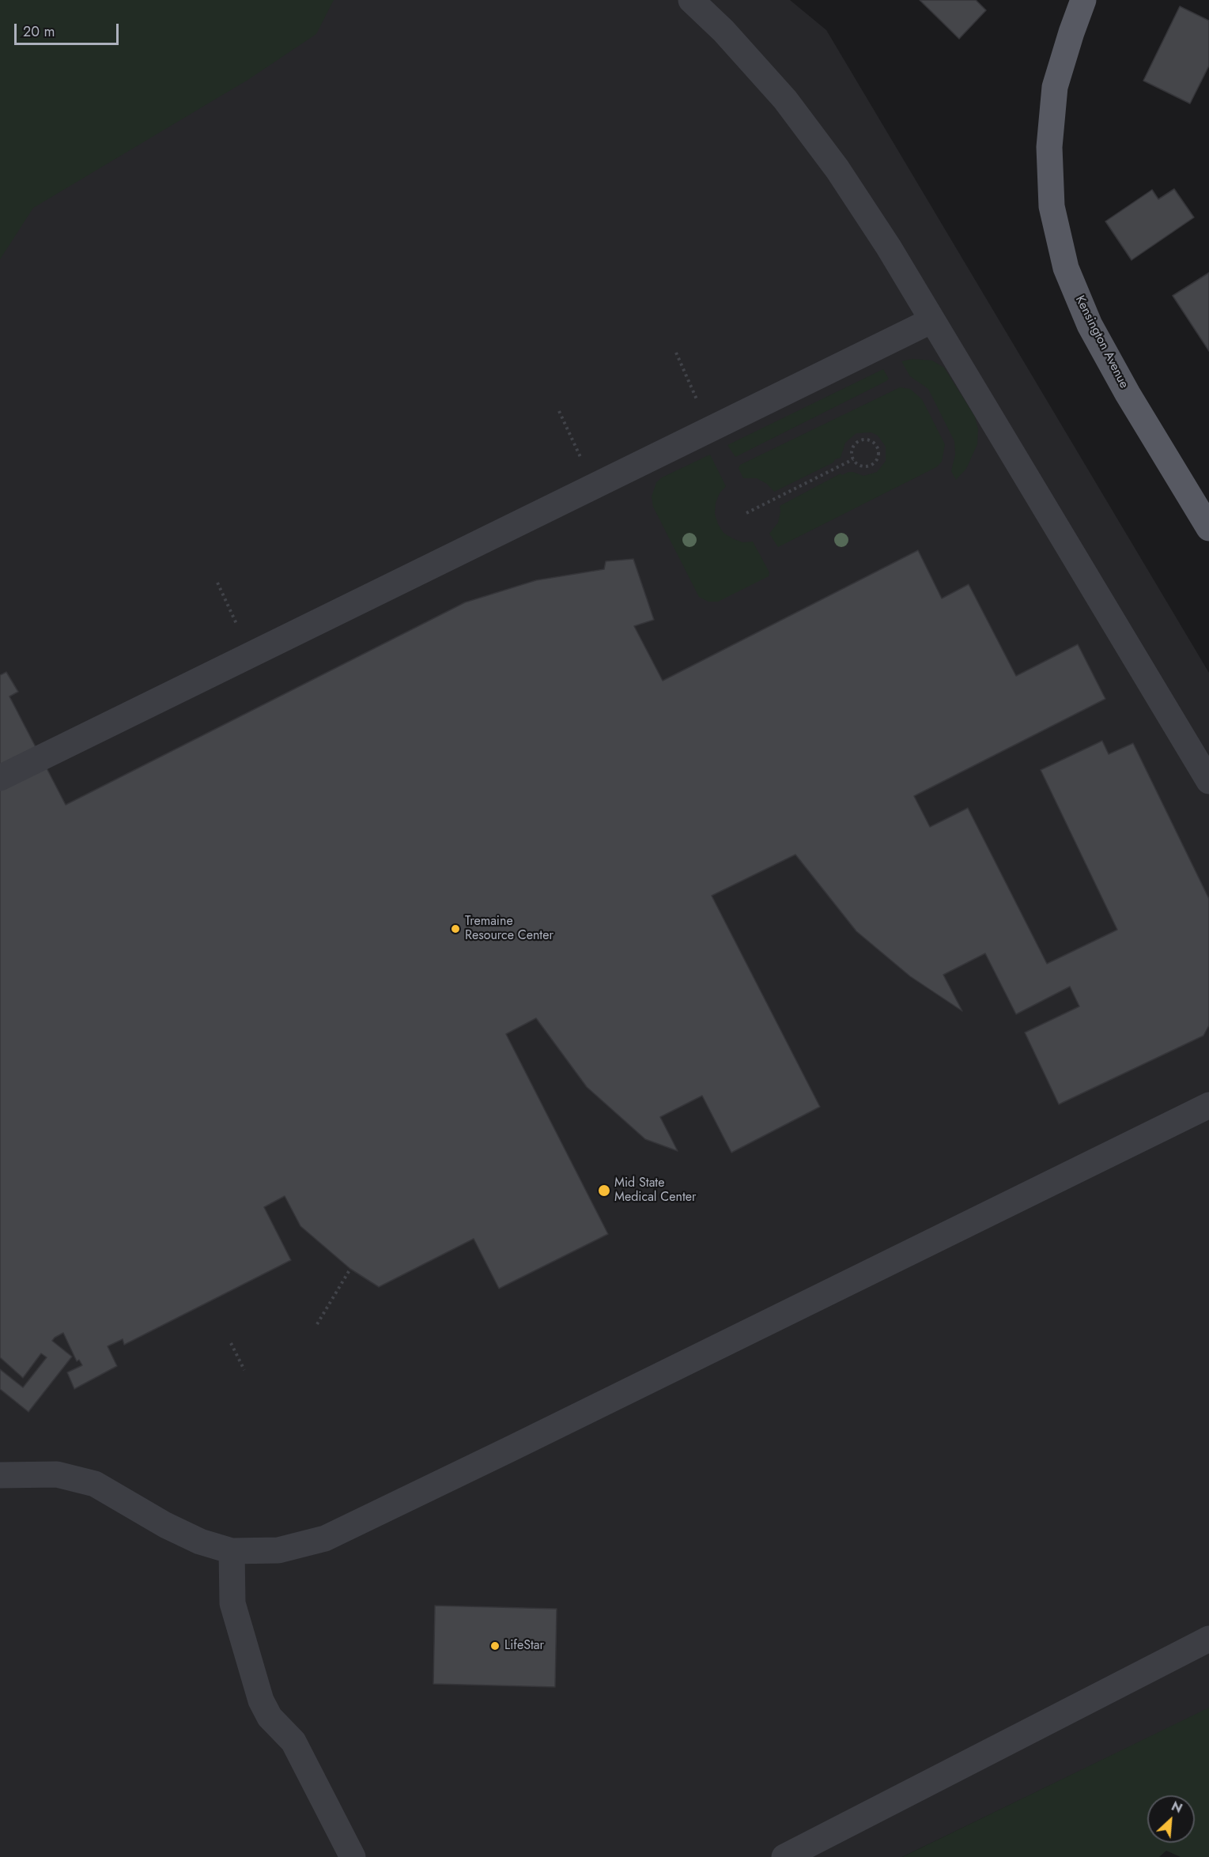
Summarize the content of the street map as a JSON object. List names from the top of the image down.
{
  "streets": {
    "main road": ["Kensington Avenue"]
  },
  "places": ["Tremaine Resource Center", "Mid State Medical Center", "LifeStar"],
  "scale_bar": "20 m",
  "north": "top right"
}
